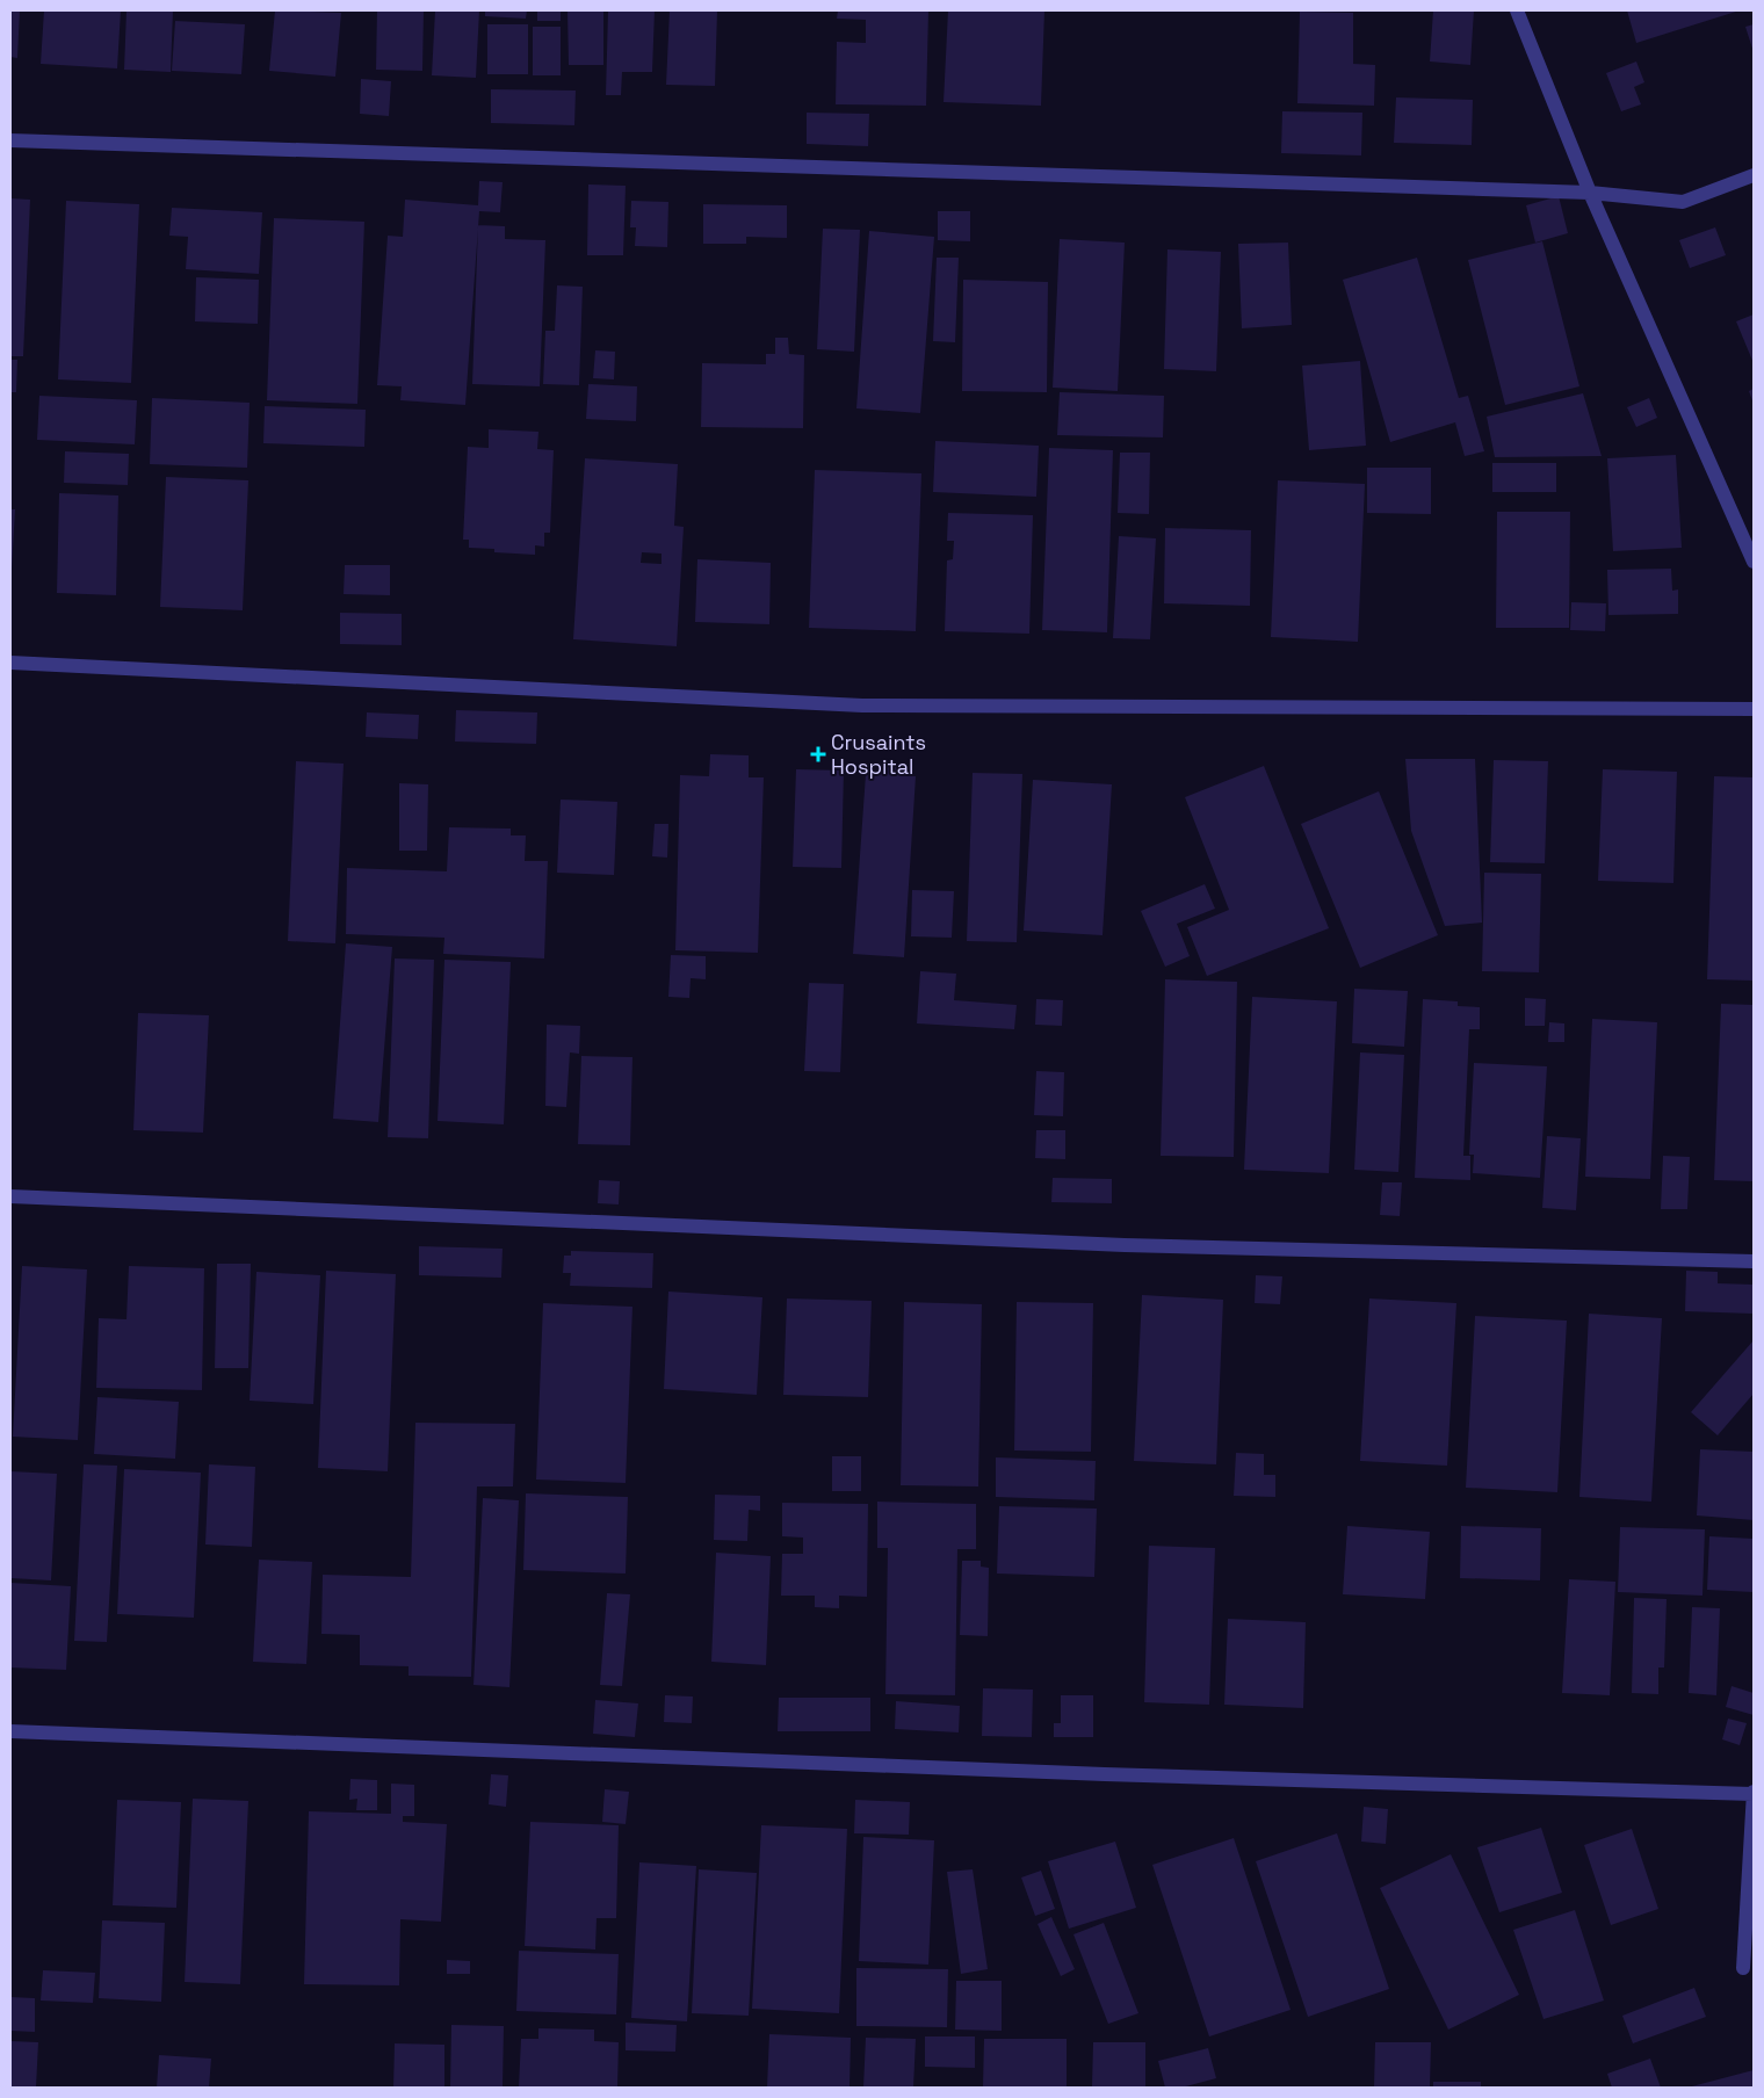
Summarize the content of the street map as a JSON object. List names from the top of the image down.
{
  "places": {
    "health": ["Crusaints Hospital"]
  }
}
